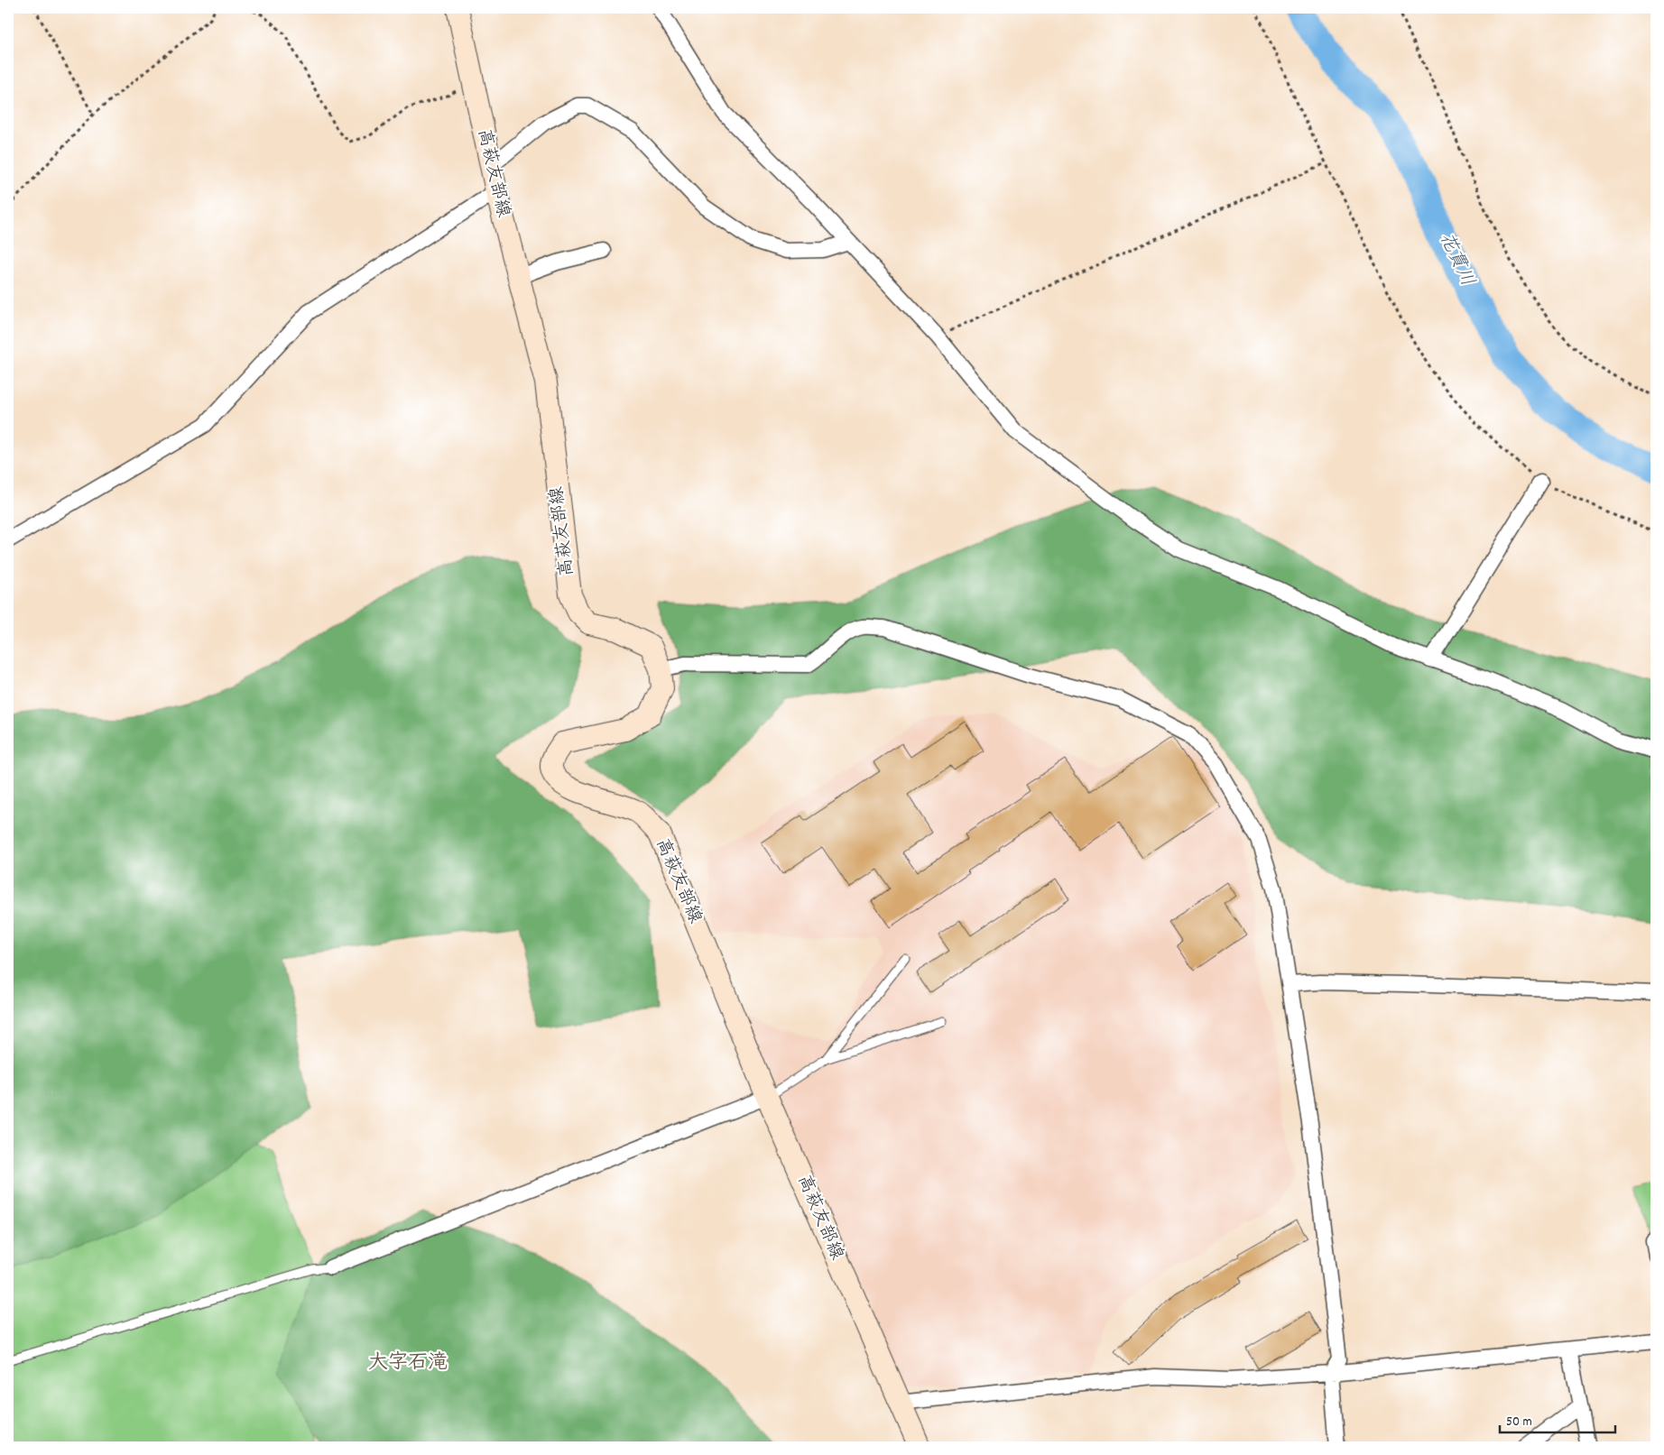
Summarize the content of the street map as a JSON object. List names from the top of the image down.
{
  "streets": {
    "main road": ["高萩友部線"]
  },
  "districts": ["大字石滝"],
  "water": ["花貫川"],
  "scale_bar": "50 m"
}
